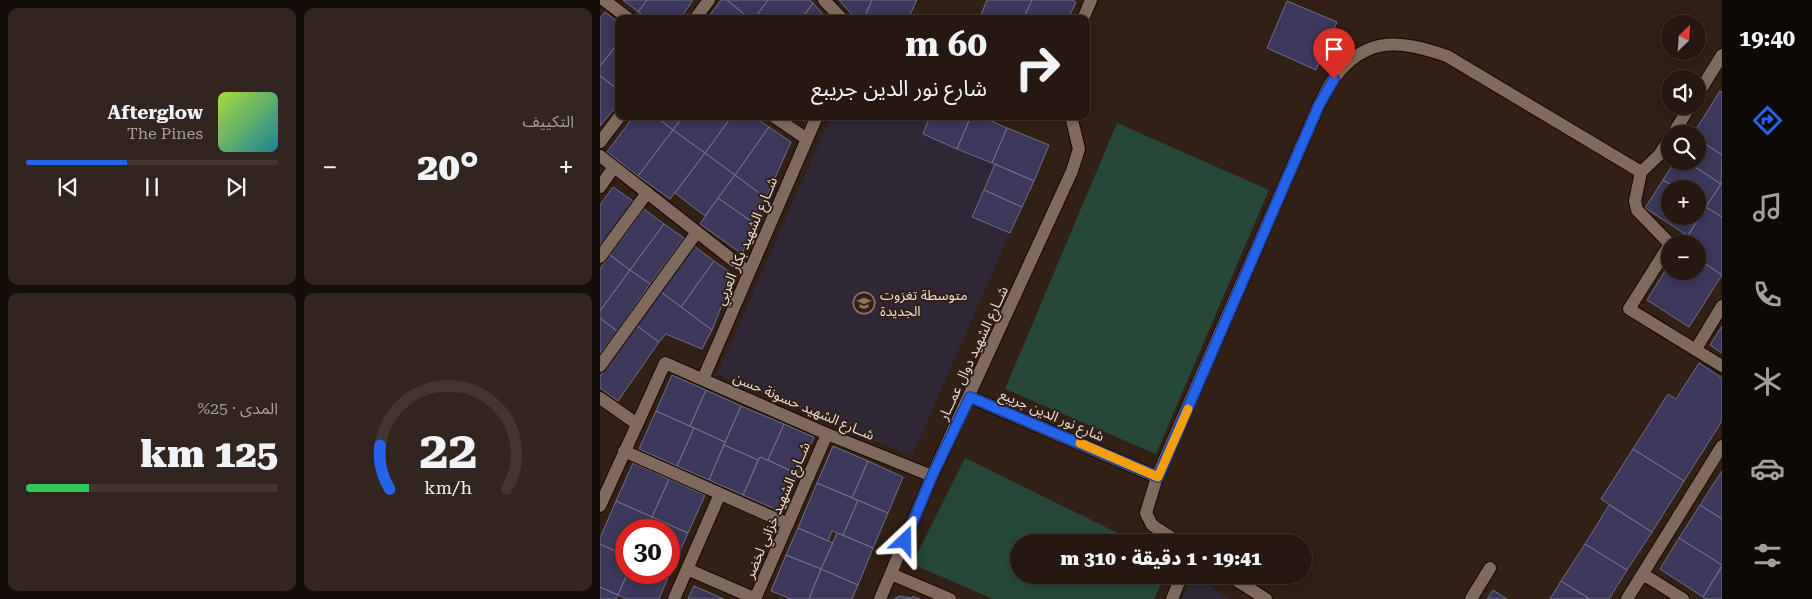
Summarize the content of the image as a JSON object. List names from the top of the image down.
{
  "streets": {
    "street": [
      "شــارع الشهيد بكار العربي",
      "شــارع الشهيد دوال عمـــار",
      "شــارع الشهيد حسونة حسن",
      "شارع نور الدين جريبع",
      "شــارع الشهيد خزاني لخضر"
    ]
  },
  "crossings": [
    ["شــارع الشهيد بكار العربي", "شــارع الشهيد حسونة حسن"],
    ["شــارع الشهيد دوال عمـــار", "شــارع الشهيد حسونة حسن"],
    ["شــارع الشهيد دوال عمـــار", "شارع نور الدين جريبع"],
    ["شــارع الشهيد حسونة حسن", "شــارع الشهيد خزاني لخضر"]
  ],
  "places": {
    "school or university": ["متوسطة تغزوت الجديدة"]
  },
  "north": "top right",
  "page": {
    "tabs": "19:40",
    "tile": [
      "التكييف",
      ["المدى · 25%", "125 km"]
    ],
    "map_buttons": ["+", "−"],
    "turn": ["60 m", "شارع نور الدين جريبع"],
    "song": ["Afterglow", "The Pines"],
    "heat": ["−", "20°", "+"],
    "limit": "30",
    "trip": "19:41 · 1 دقيقة · 310 m",
    "gauge": ["22", "km/h"]
  }
}
